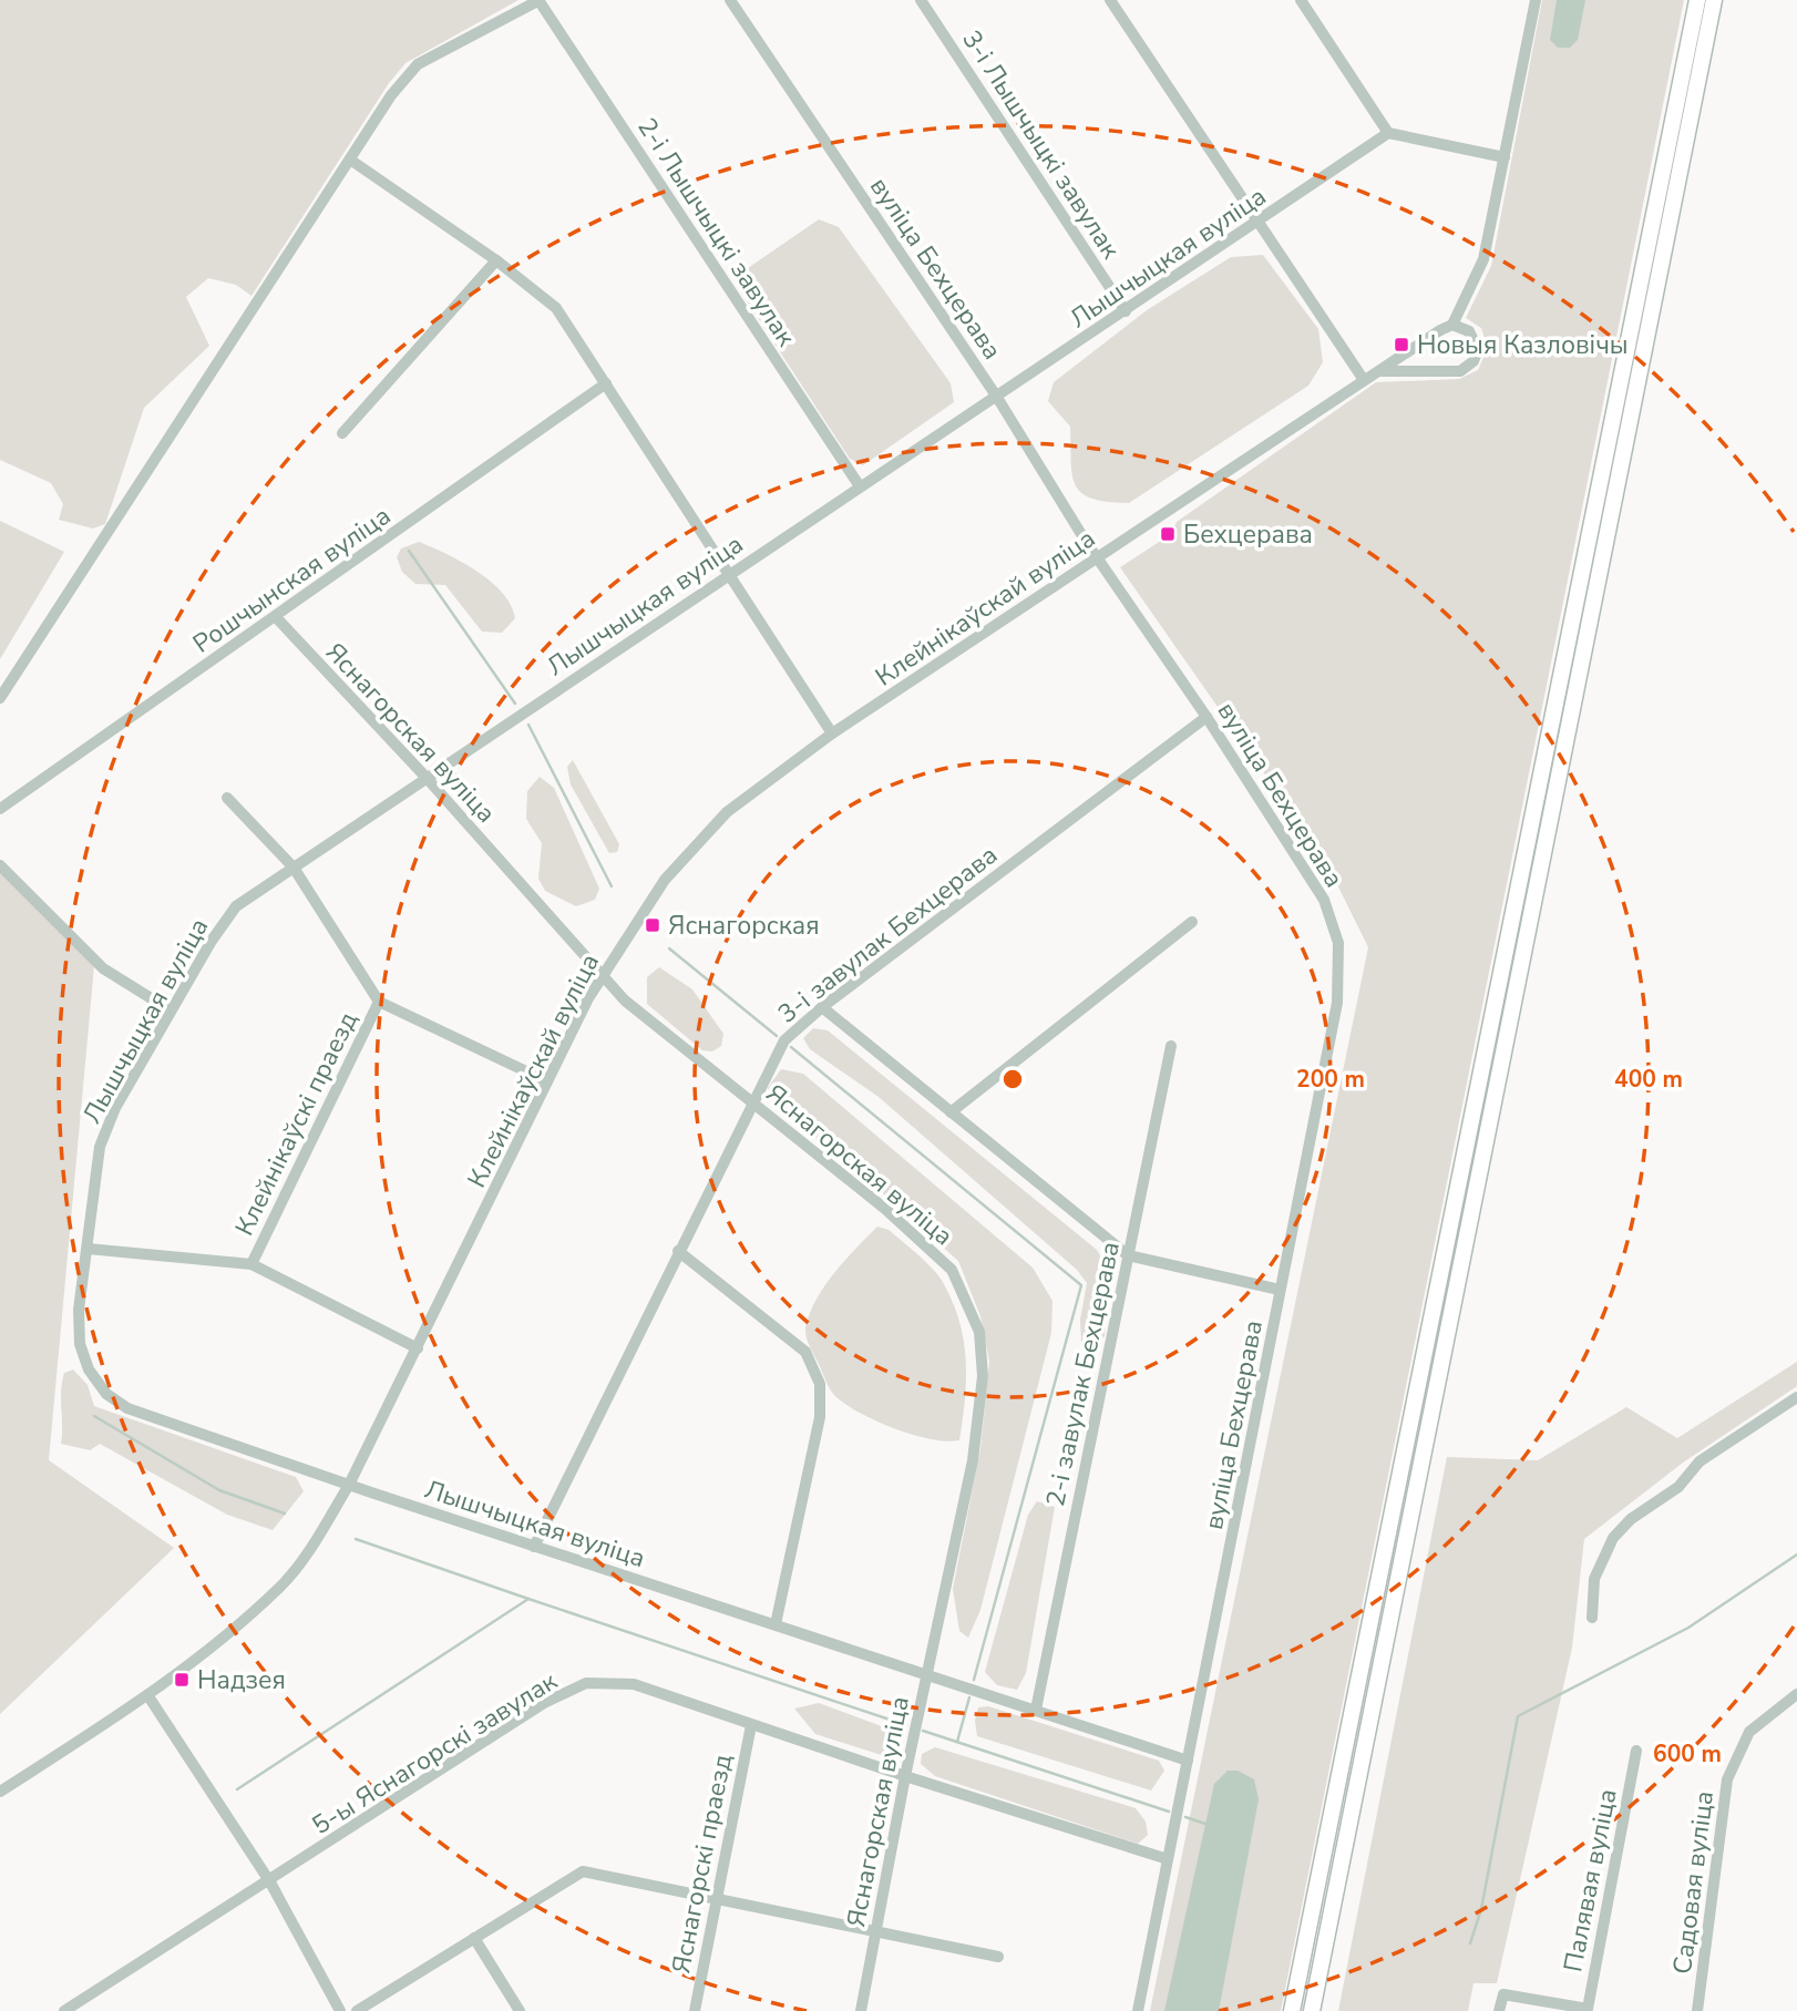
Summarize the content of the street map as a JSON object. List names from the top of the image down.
{
  "streets": {
    "street": [
      "3-і Лышчыцкі завулак",
      "2-і Лышчыцкі завулак",
      "Лышчыцкая вуліца",
      "вуліца Бехцерава",
      "Рошчынская вуліца",
      "Клейнікаўскай вуліца",
      "Яснагорская вуліца",
      "3-і завулак Бехцерава",
      "Клейнікаўскі праезд",
      "2-і завулак Бехцерава",
      "5-ы Яснагорскі завулак",
      "Яснагорскі праезд",
      "Палявая вуліца",
      "Садовая вуліца"
    ]
  },
  "crossings": [
    ["3-і Лышчыцкі завулак", "Лышчыцкая вуліца"],
    ["2-і Лышчыцкі завулак", "Лышчыцкая вуліца"],
    ["Лышчыцкая вуліца", "вуліца Бехцерава"],
    ["Лышчыцкая вуліца", "Клейнікаўскай вуліца"],
    ["Лышчыцкая вуліца", "Яснагорская вуліца"],
    ["Лышчыцкая вуліца", "3-і завулак Бехцерава"],
    ["Лышчыцкая вуліца", "2-і завулак Бехцерава"],
    ["вуліца Бехцерава", "Клейнікаўскай вуліца"],
    ["вуліца Бехцерава", "3-і завулак Бехцерава"],
    ["вуліца Бехцерава", "5-ы Яснагорскі завулак"],
    ["Рошчынская вуліца", "Яснагорская вуліца"],
    ["Клейнікаўскай вуліца", "Яснагорская вуліца"],
    ["Яснагорская вуліца", "3-і завулак Бехцерава"],
    ["Яснагорская вуліца", "5-ы Яснагорскі завулак"],
    ["5-ы Яснагорскі завулак", "Яснагорскі праезд"]
  ],
  "places": {
    "transit": [
      "Новыя Казловічы",
      "Бехцерава",
      "Яснагорская",
      "Надзея"
    ]
  },
  "rings": ["200 m", "400 m", "600 m"]
}
